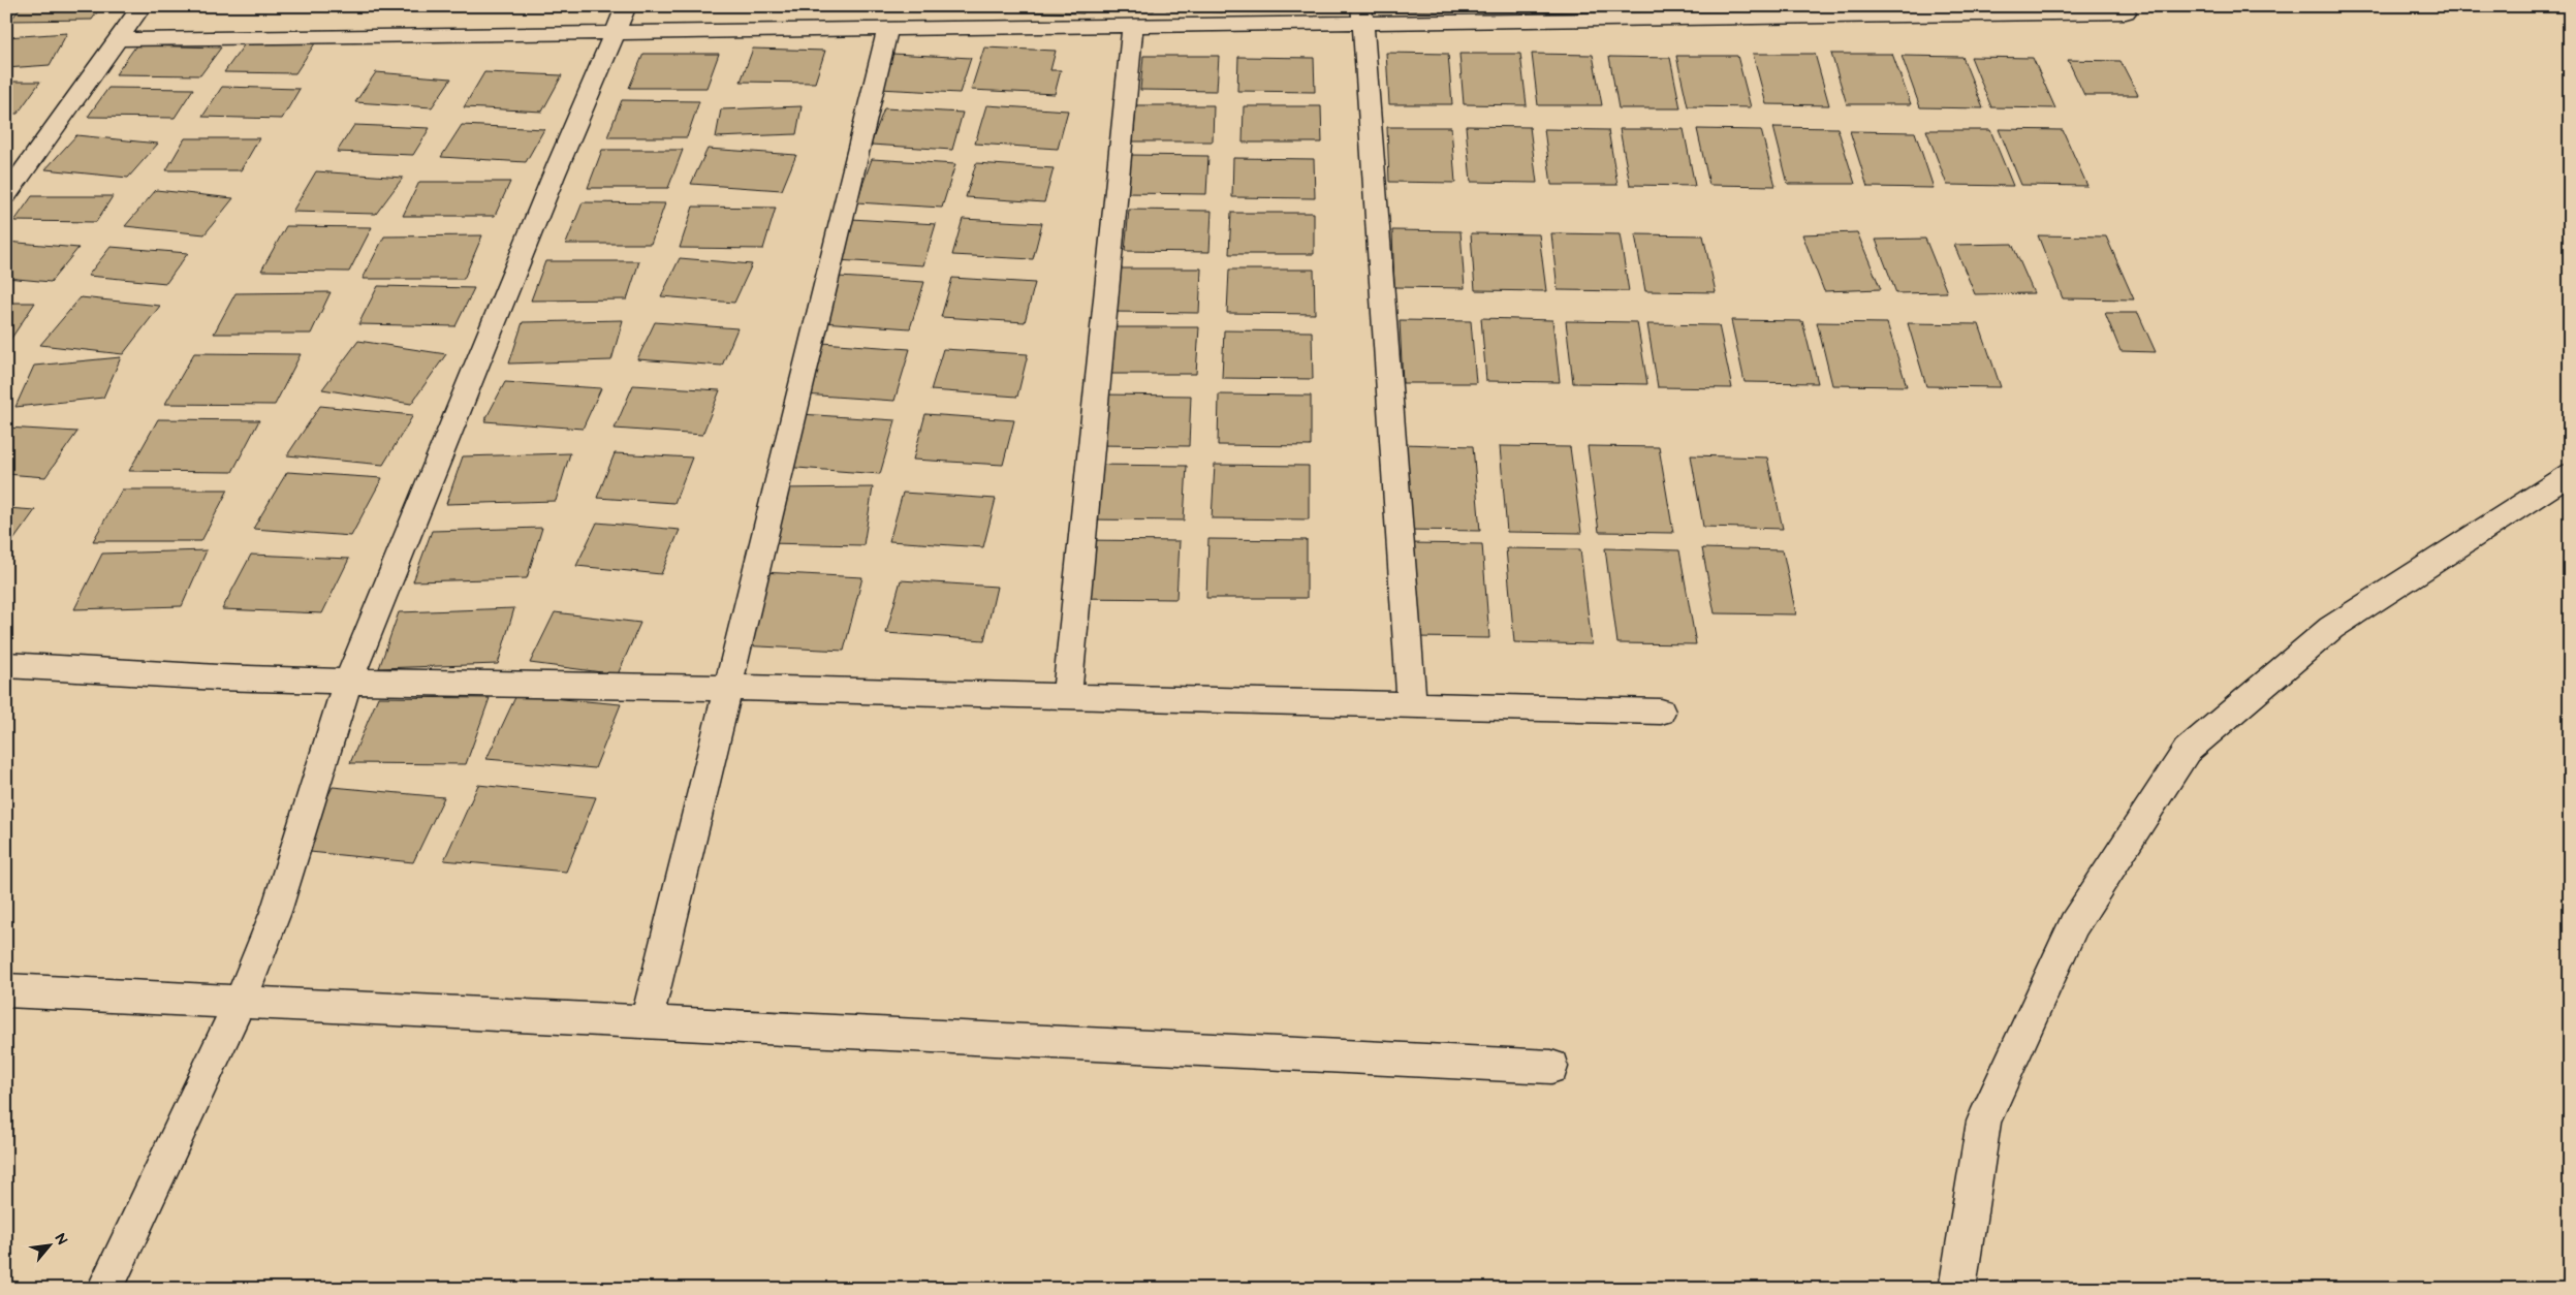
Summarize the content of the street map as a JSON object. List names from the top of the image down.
{
  "north": "top right"
}
